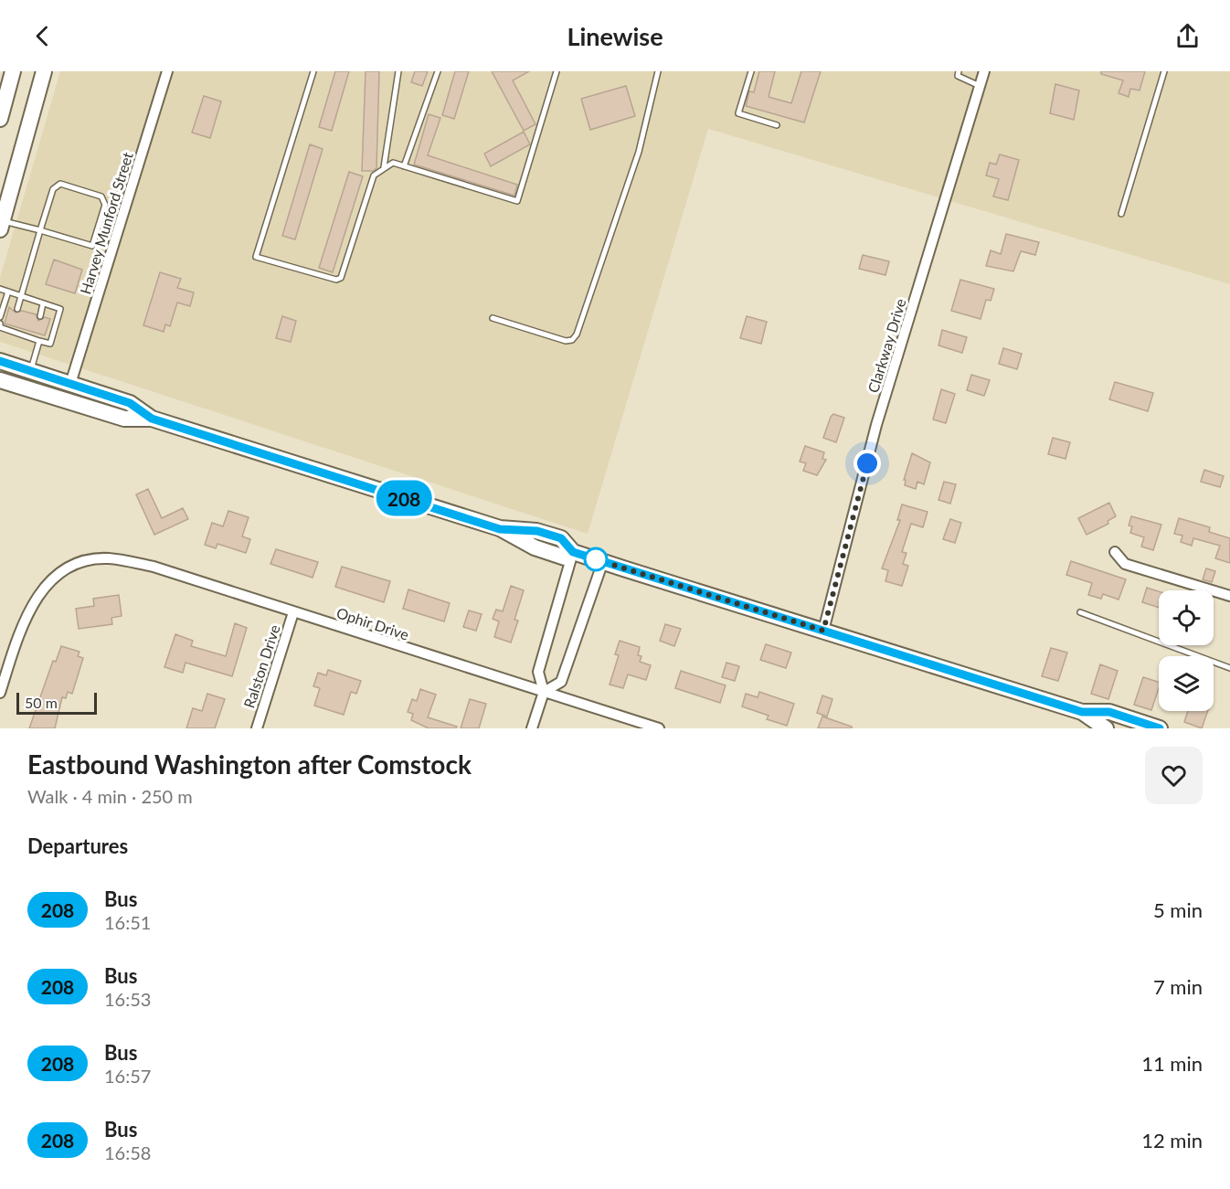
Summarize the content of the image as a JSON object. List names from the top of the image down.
{
  "streets": {
    "street": [
      "Harvey Munford Street",
      "Clarkway Drive",
      "Ophir Drive",
      "Ralston Drive"
    ]
  },
  "crossings": [
    ["Ophir Drive", "Ralston Drive"]
  ],
  "lines": ["bus line 208"],
  "scale_bar": "50 m",
  "page": {
    "header": "Linewise",
    "on_map": "208",
    "scale": "50 m",
    "heading": [
      ["Eastbound Washington after Comstock", "Walk · 4 min · 250 m"],
      "Departures"
    ],
    "list": [
      {
        "mark": "208",
        "name": "Bus",
        "note": "16:51",
        "value": "5 min"
      },
      {
        "mark": "208",
        "name": "Bus",
        "note": "16:53",
        "value": "7 min"
      },
      {
        "mark": "208",
        "name": "Bus",
        "note": "16:57",
        "value": "11 min"
      },
      {
        "mark": "208",
        "name": "Bus",
        "note": "16:58",
        "value": "12 min"
      }
    ]
  }
}
